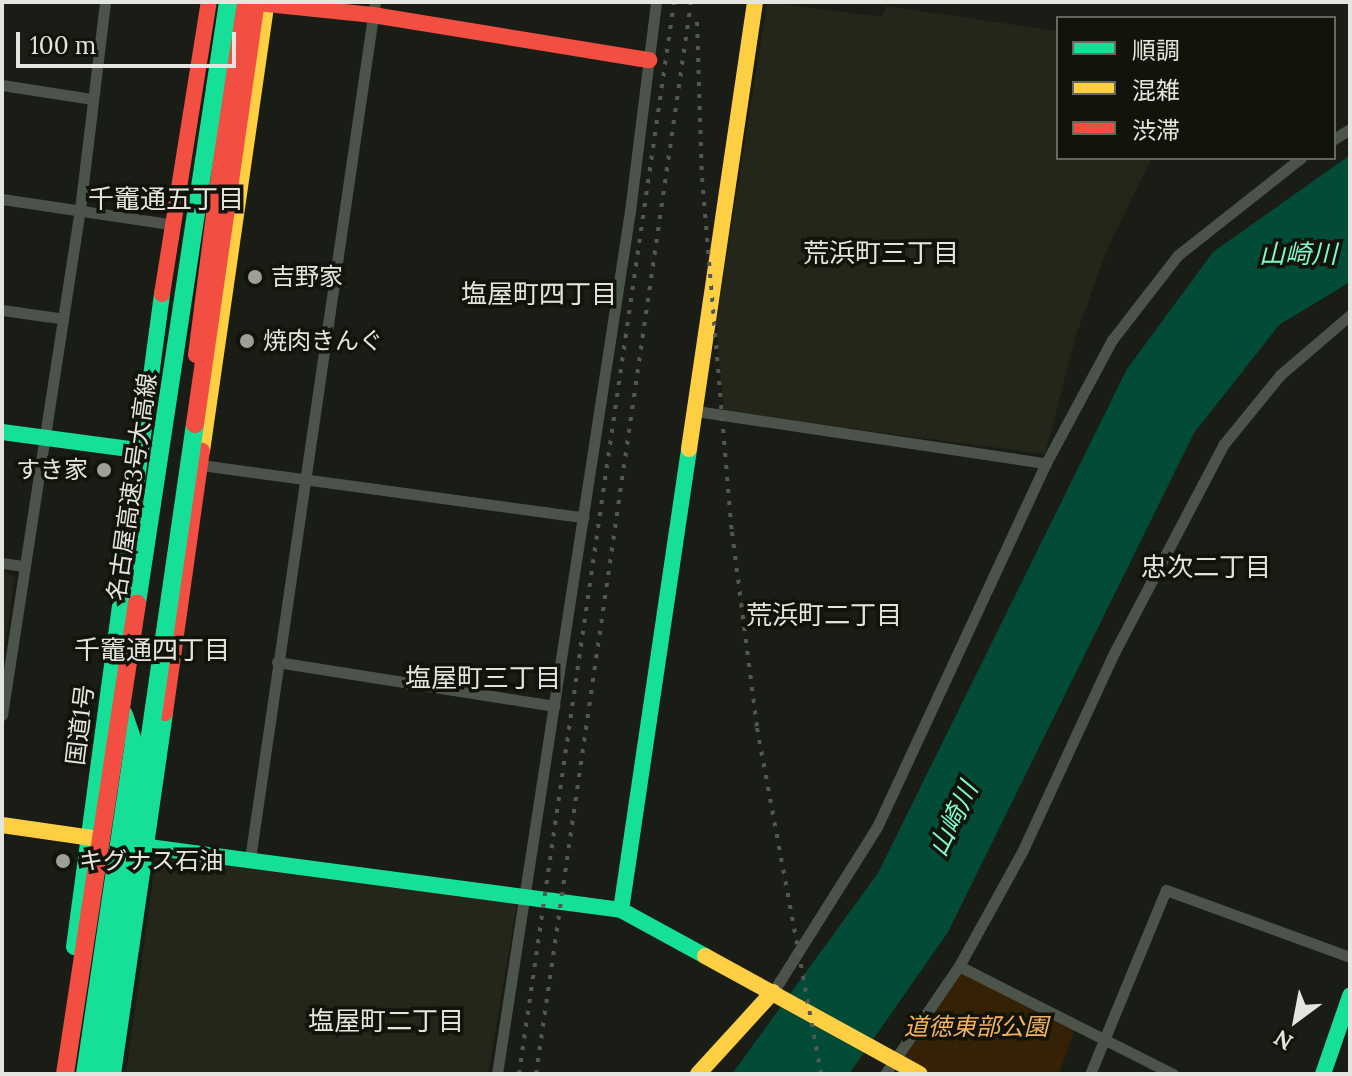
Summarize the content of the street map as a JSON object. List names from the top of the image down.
{
  "streets": {
    "main road": ["名古屋高速3号大高線", "国道1号"]
  },
  "districts": [
    "千竈通五丁目",
    "荒浜町三丁目",
    "塩屋町四丁目",
    "忠次二丁目",
    "荒浜町二丁目",
    "千竈通四丁目",
    "塩屋町三丁目",
    "塩屋町二丁目"
  ],
  "water": ["山崎川"],
  "parks": ["道徳東部公園"],
  "places": [
    "吉野家",
    "焼肉きんぐ",
    "すき家",
    "キグナス石油"
  ],
  "legend": ["順調", "混雑", "渋滞"],
  "scale_bar": "100 m",
  "north": "bottom left"
}
